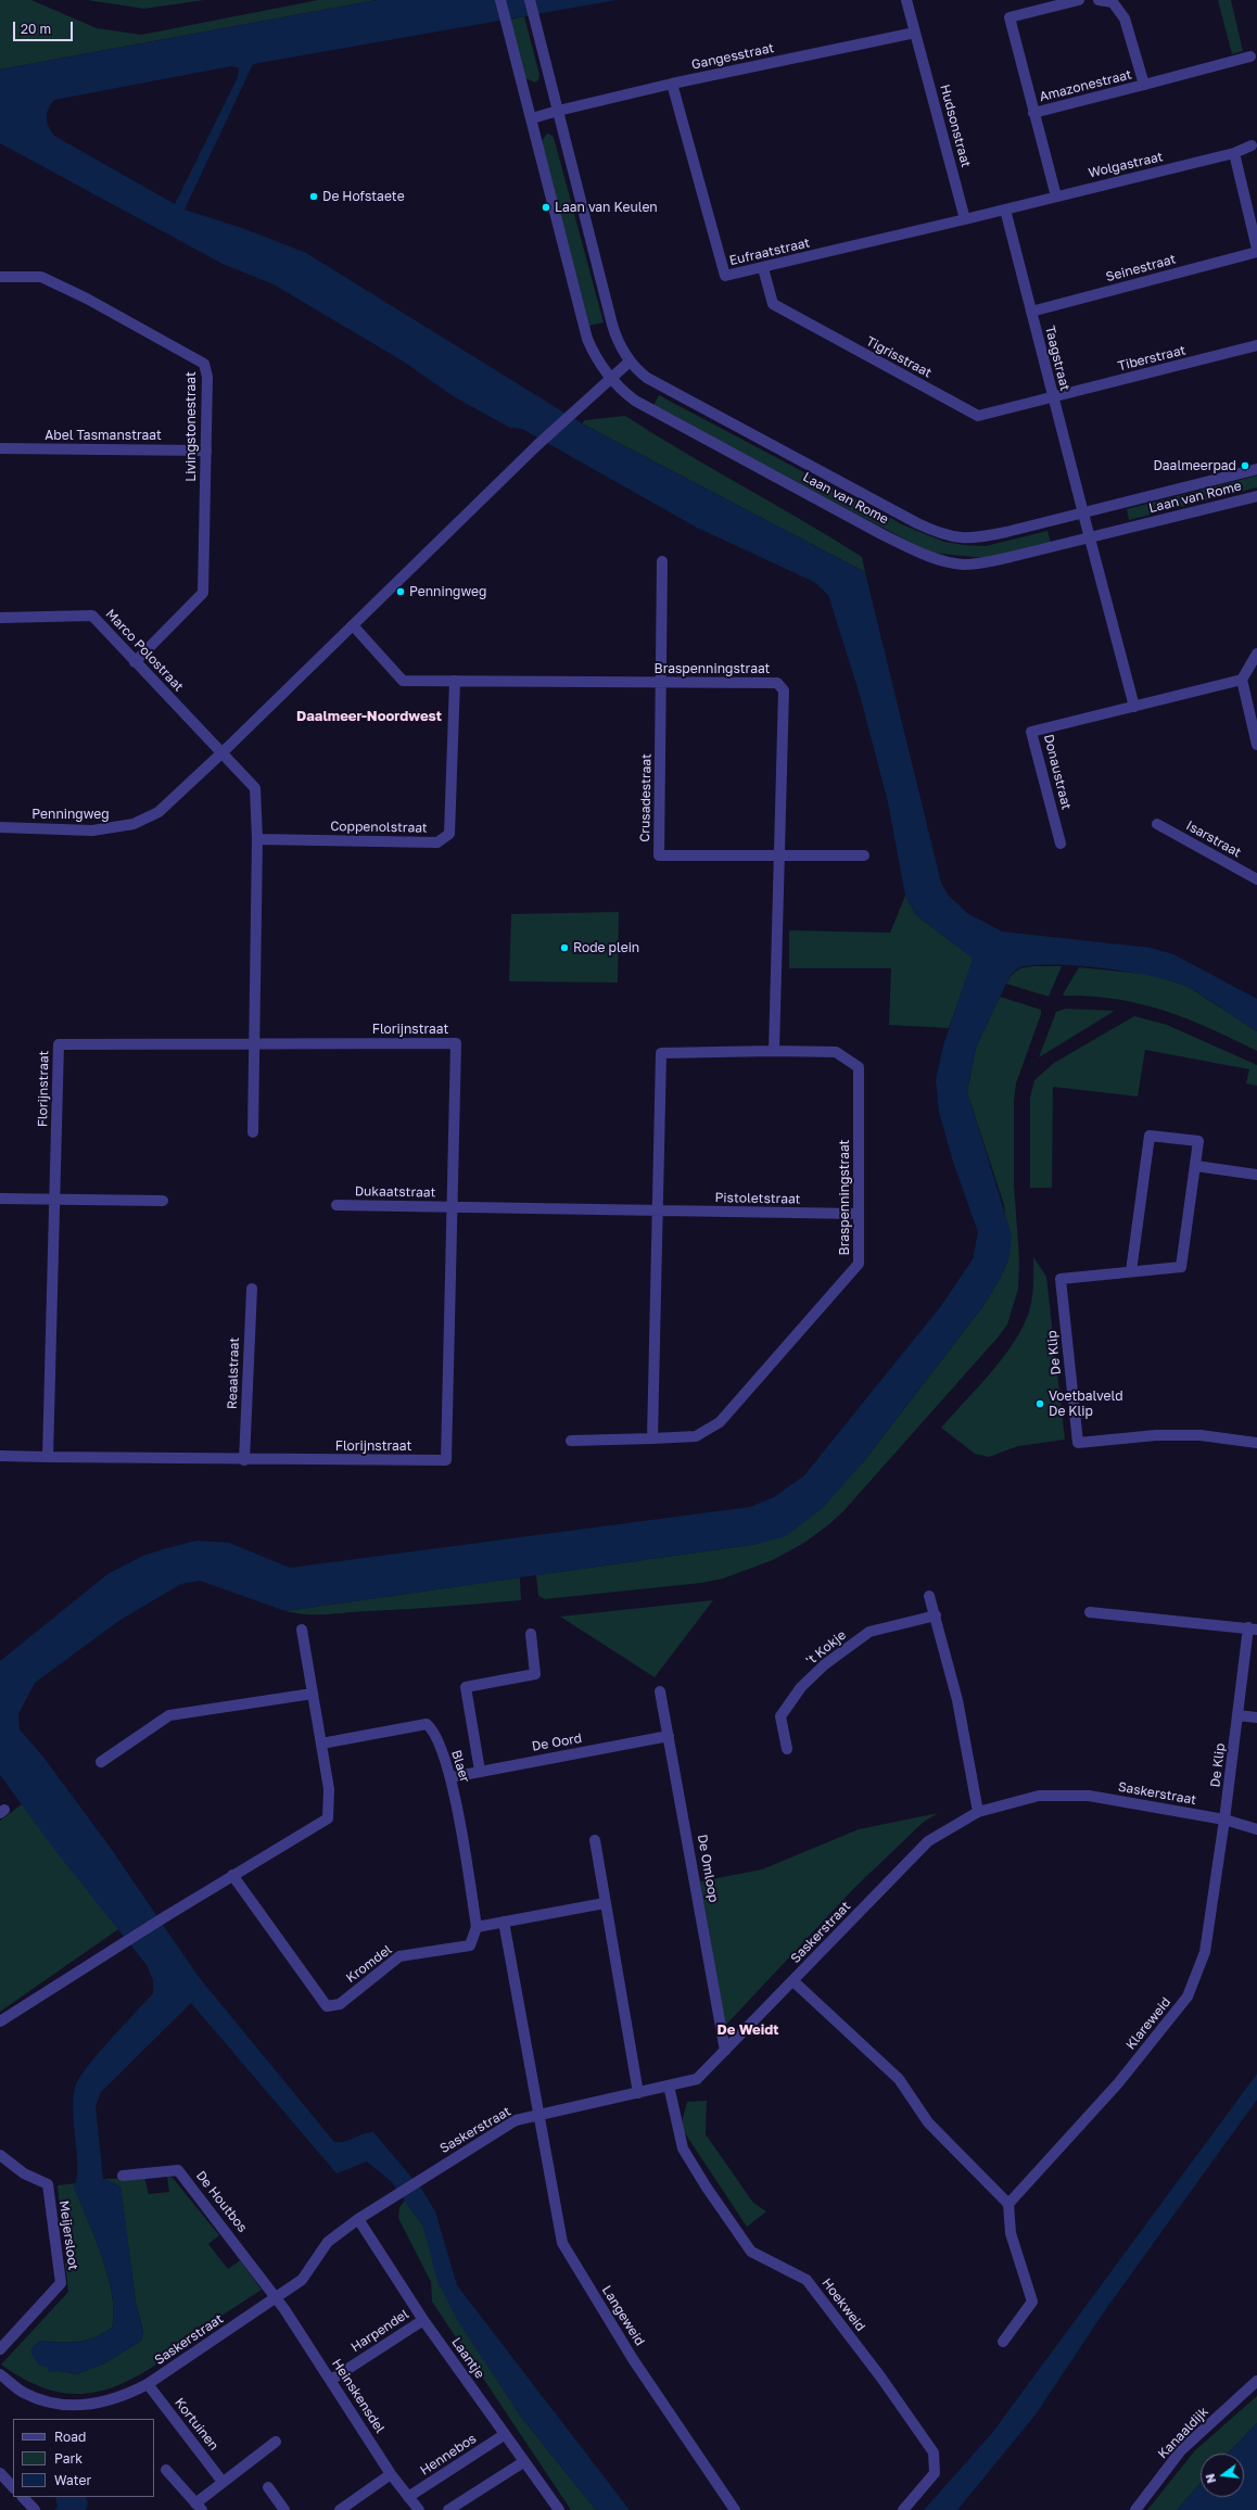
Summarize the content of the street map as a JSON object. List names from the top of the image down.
{
  "streets": {
    "street": [
      "Gangesstraat",
      "Amazonestraat",
      "Hudsonstraat",
      "Wolgastraat",
      "Eufraatstraat",
      "Seinestraat",
      "Tigrisstraat",
      "Taagstraat",
      "Tiberstraat",
      "Livingstonestraat",
      "Abel Tasmanstraat",
      "Laan van Rome",
      "Marco Polostraat",
      "Braspenningstraat",
      "Donaustraat",
      "Crusadestraat",
      "Penningweg",
      "Coppenolstraat",
      "Isarstraat",
      "Florijnstraat",
      "Dukaatstraat",
      "Pistoletstraat",
      "De Klip",
      "Reaalstraat",
      "'t Kokje",
      "De Oord",
      "Blaer",
      "Saskerstraat",
      "De Omloop",
      "Kromdel",
      "Klareweid",
      "De Houtbos",
      "Meijersloot",
      "Hoekweid",
      "Langeweid",
      "Harpendel",
      "Laantje",
      "Heinskensdel",
      "Kortuinen",
      "Kanaaldijk",
      "Hennebos"
    ]
  },
  "crossings": [
    ["Gangesstraat", "Hudsonstraat"],
    ["Gangesstraat", "Eufraatstraat"],
    ["Amazonestraat", "Wolgastraat"],
    ["Hudsonstraat", "Eufraatstraat"],
    ["Wolgastraat", "Taagstraat"],
    ["Eufraatstraat", "Tigrisstraat"],
    ["Seinestraat", "Taagstraat"],
    ["Tigrisstraat", "Taagstraat"],
    ["Tigrisstraat", "Tiberstraat"],
    ["Taagstraat", "Tiberstraat"],
    ["Taagstraat", "Laan van Rome"],
    ["Livingstonestraat", "Abel Tasmanstraat"],
    ["Livingstonestraat", "Marco Polostraat"],
    ["Laan van Rome", "Penningweg"],
    ["Marco Polostraat", "Penningweg"],
    ["Braspenningstraat", "Crusadestraat"],
    ["Braspenningstraat", "Penningweg"],
    ["Braspenningstraat", "Coppenolstraat"],
    ["Braspenningstraat", "Pistoletstraat"],
    ["Florijnstraat", "Dukaatstraat"],
    ["Florijnstraat", "Reaalstraat"],
    ["De Klip", "Saskerstraat"],
    ["De Klip", "Klareweid"],
    ["De Oord", "Blaer"],
    ["De Oord", "De Omloop"],
    ["Blaer", "Kromdel"],
    ["Saskerstraat", "De Omloop"],
    ["Saskerstraat", "Klareweid"],
    ["Saskerstraat", "De Houtbos"],
    ["Saskerstraat", "Hoekweid"],
    ["Saskerstraat", "Langeweid"],
    ["Saskerstraat", "Laantje"],
    ["Saskerstraat", "Heinskensdel"],
    ["Saskerstraat", "Kortuinen"],
    ["De Houtbos", "Heinskensdel"],
    ["Harpendel", "Laantje"],
    ["Harpendel", "Heinskensdel"],
    ["Laantje", "Hennebos"],
    ["Heinskensdel", "Hennebos"]
  ],
  "districts": ["Daalmeer-Noordwest", "De Weidt"],
  "places": [
    "De Hofstaete",
    "Laan van Keulen",
    "Daalmeerpad",
    "Penningweg",
    "Rode plein",
    "Voetbalveld De Klip"
  ],
  "legend": ["Road", "Park", "Water"],
  "scale_bar": "20 m",
  "north": "left"
}
